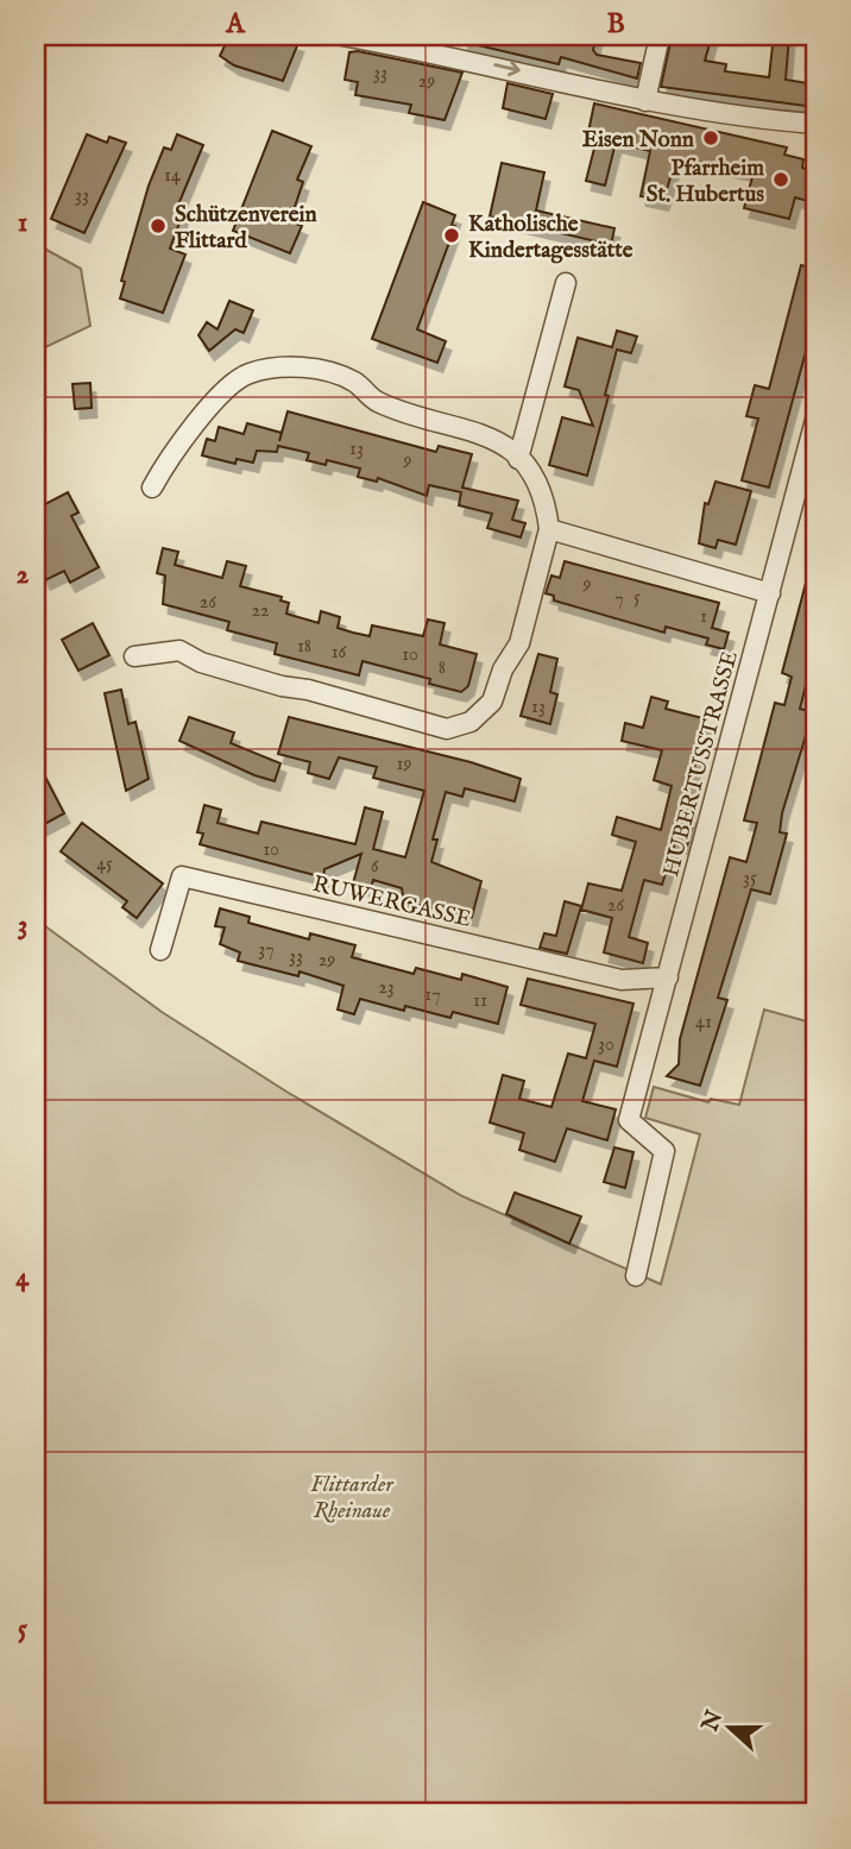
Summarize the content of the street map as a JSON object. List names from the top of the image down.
{
  "streets": {
    "street": ["HUBERTUSSTRASSE", "RUWERGASSE"]
  },
  "crossings": [
    ["HUBERTUSSTRASSE", "RUWERGASSE"]
  ],
  "parks": ["Flittarder Rheinaue"],
  "places": [
    "Eisen Nonn",
    "Pfarrheim St. Hubertus",
    "Schützenverein Flittard",
    "Katholische Kindertagesstätte"
  ],
  "house_numbers": [
    "33",
    "29",
    "14",
    "33",
    "13",
    "9",
    "9",
    "5",
    "7",
    "26",
    "22",
    "1",
    "18",
    "16",
    "10",
    "8",
    "13",
    "19",
    "10",
    "45",
    "6",
    "35",
    "26",
    "37",
    "33",
    "29",
    "23",
    "17",
    "11",
    "41",
    "30"
  ],
  "north": "left",
  "grid": {
    "columns": ["A", "B"],
    "rows": [
      "1",
      "2",
      "3",
      "4",
      "5"
    ]
  }
}
